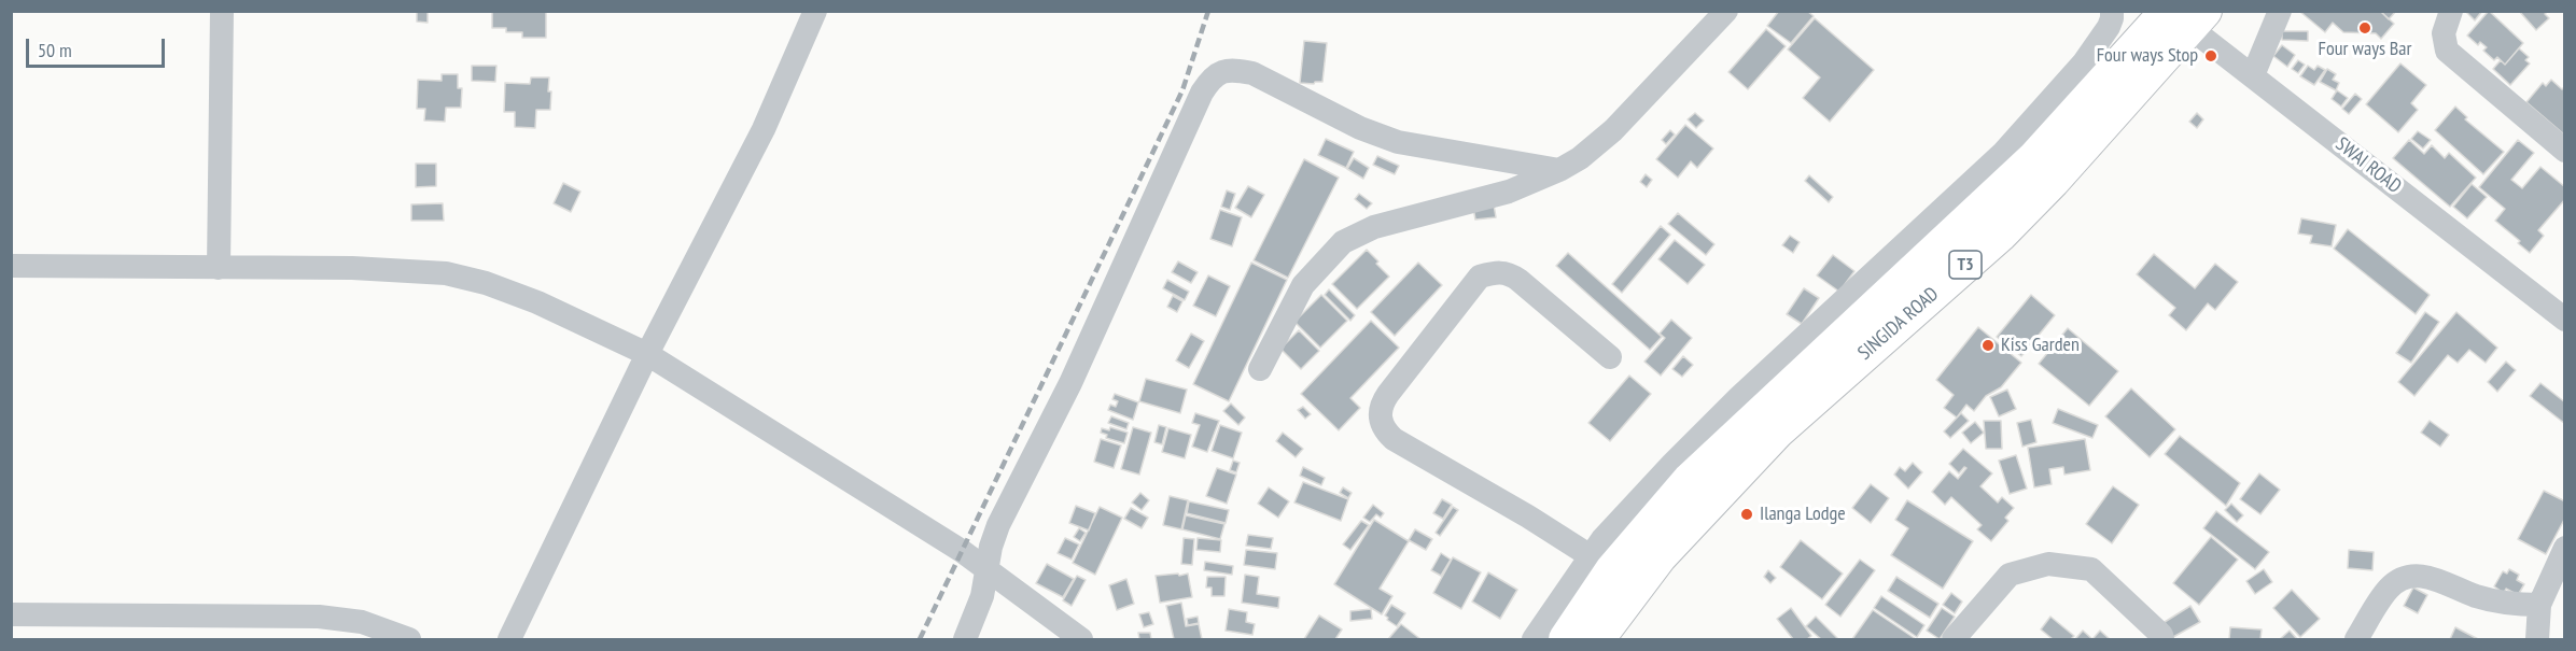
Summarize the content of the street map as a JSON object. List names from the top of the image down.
{
  "streets": {
    "highway": ["T3", "SINGIDA ROAD"],
    "street": ["SWAI ROAD"]
  },
  "crossings": [
    ["SWAI ROAD", "SINGIDA ROAD"]
  ],
  "places": [
    "Four ways Bar",
    "Four ways Stop",
    "Kiss Garden",
    "Ilanga Lodge"
  ],
  "scale_bar": "50 m"
}
